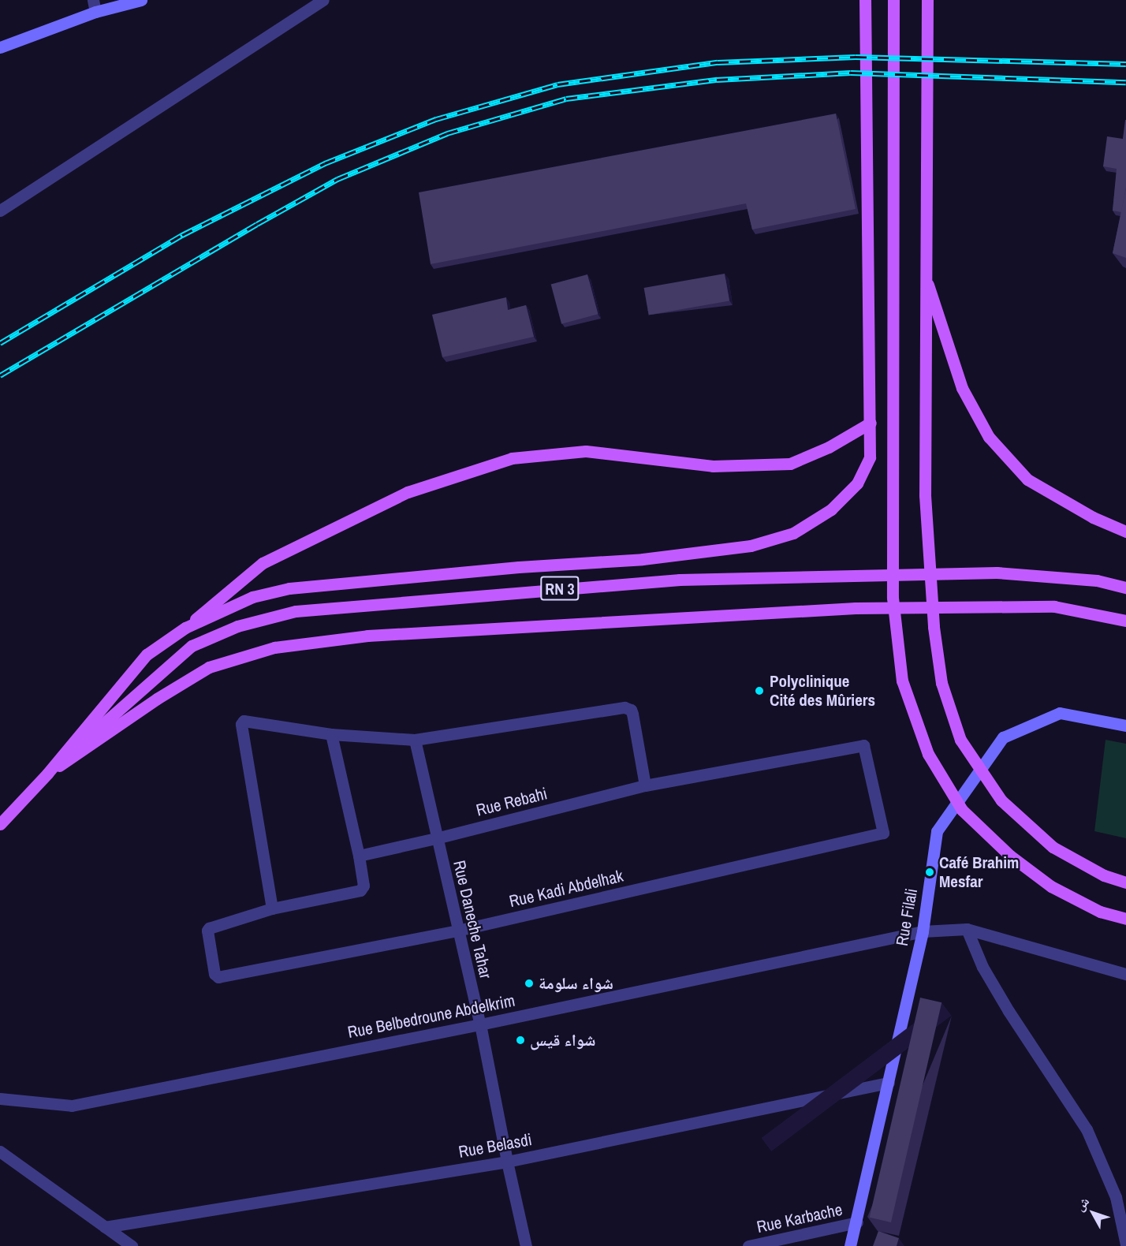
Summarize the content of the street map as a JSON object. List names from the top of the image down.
{
  "streets": {
    "main road": ["RN 3"],
    "street": [
      "Rue Rebahi",
      "Rue Kadi Abdelhak",
      "Rue Filali",
      "Rue Daneche Tahar",
      "Rue Belbedroune Abdelkrim",
      "Rue Belasdi",
      "Rue Karbache"
    ]
  },
  "crossings": [
    ["Rue Rebahi", "Rue Kadi Abdelhak"],
    ["Rue Rebahi", "Rue Daneche Tahar"],
    ["Rue Kadi Abdelhak", "Rue Daneche Tahar"],
    ["Rue Filali", "Rue Belbedroune Abdelkrim"],
    ["Rue Filali", "Rue Belasdi"],
    ["Rue Filali", "Rue Karbache"],
    ["Rue Daneche Tahar", "Rue Belbedroune Abdelkrim"],
    ["Rue Daneche Tahar", "Rue Belasdi"]
  ],
  "places": [
    "Polyclinique Cité des Mûriers",
    "Café Brahim Mesfar",
    "شواء سلومة",
    "شواء قيس"
  ],
  "north": "top left"
}
